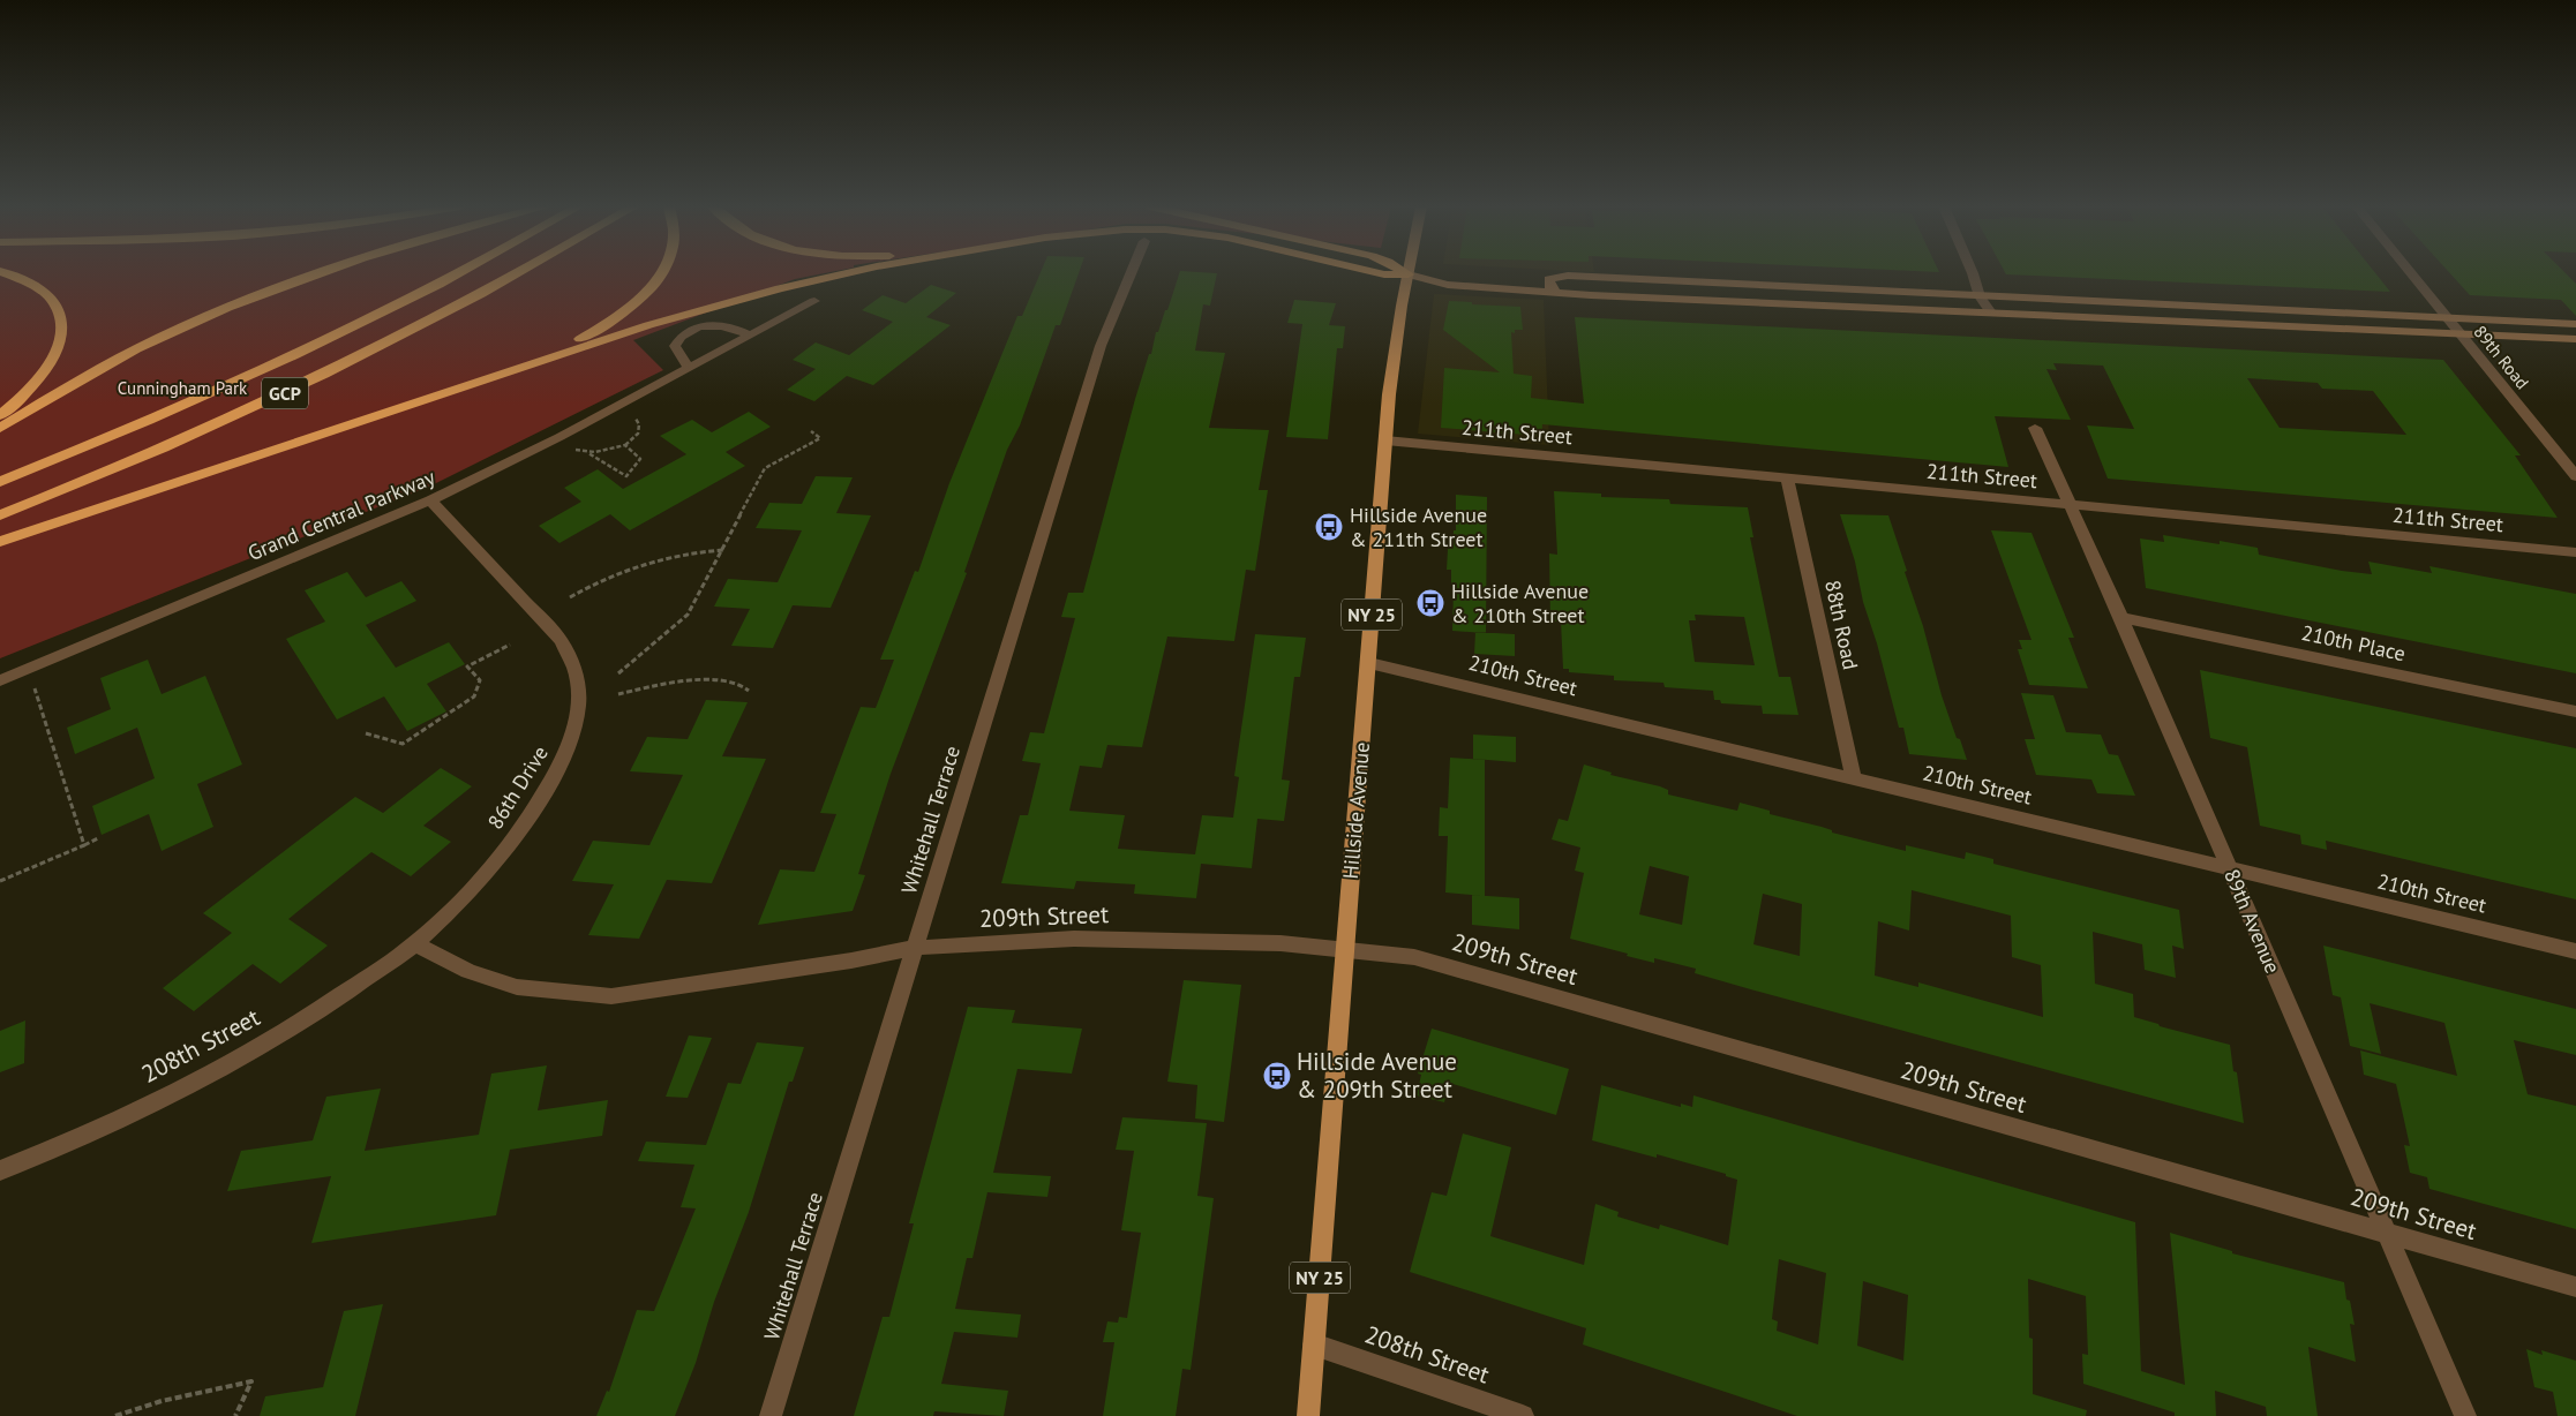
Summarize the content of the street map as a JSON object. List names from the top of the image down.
{
  "streets": {
    "highway": ["GCP"],
    "main road": ["NY 25", "Hillside Avenue"],
    "street": [
      "89th Road",
      "211th Street",
      "Grand Central Parkway",
      "88th Road",
      "210th Place",
      "210th Street",
      "86th Drive",
      "Whitehall Terrace",
      "209th Street",
      "89th Avenue",
      "208th Street"
    ]
  },
  "crossings": [
    ["211th Street", "88th Road"],
    ["211th Street", "Hillside Avenue"],
    ["211th Street", "89th Avenue"],
    ["Grand Central Parkway", "86th Drive"],
    ["88th Road", "210th Street"],
    ["210th Place", "89th Avenue"],
    ["210th Street", "Hillside Avenue"],
    ["210th Street", "89th Avenue"],
    ["86th Drive", "209th Street"],
    ["86th Drive", "208th Street"],
    ["Hillside Avenue", "209th Street"],
    ["Hillside Avenue", "208th Street"],
    ["Whitehall Terrace", "209th Street"],
    ["209th Street", "89th Avenue"],
    ["209th Street", "208th Street"]
  ],
  "parks": ["Cunningham Park"],
  "places": {
    "bus stop": ["Hillside Avenue & 211th Street", "Hillside Avenue & 210th Street", "Hillside Avenue & 209th Street"]
  }
}
